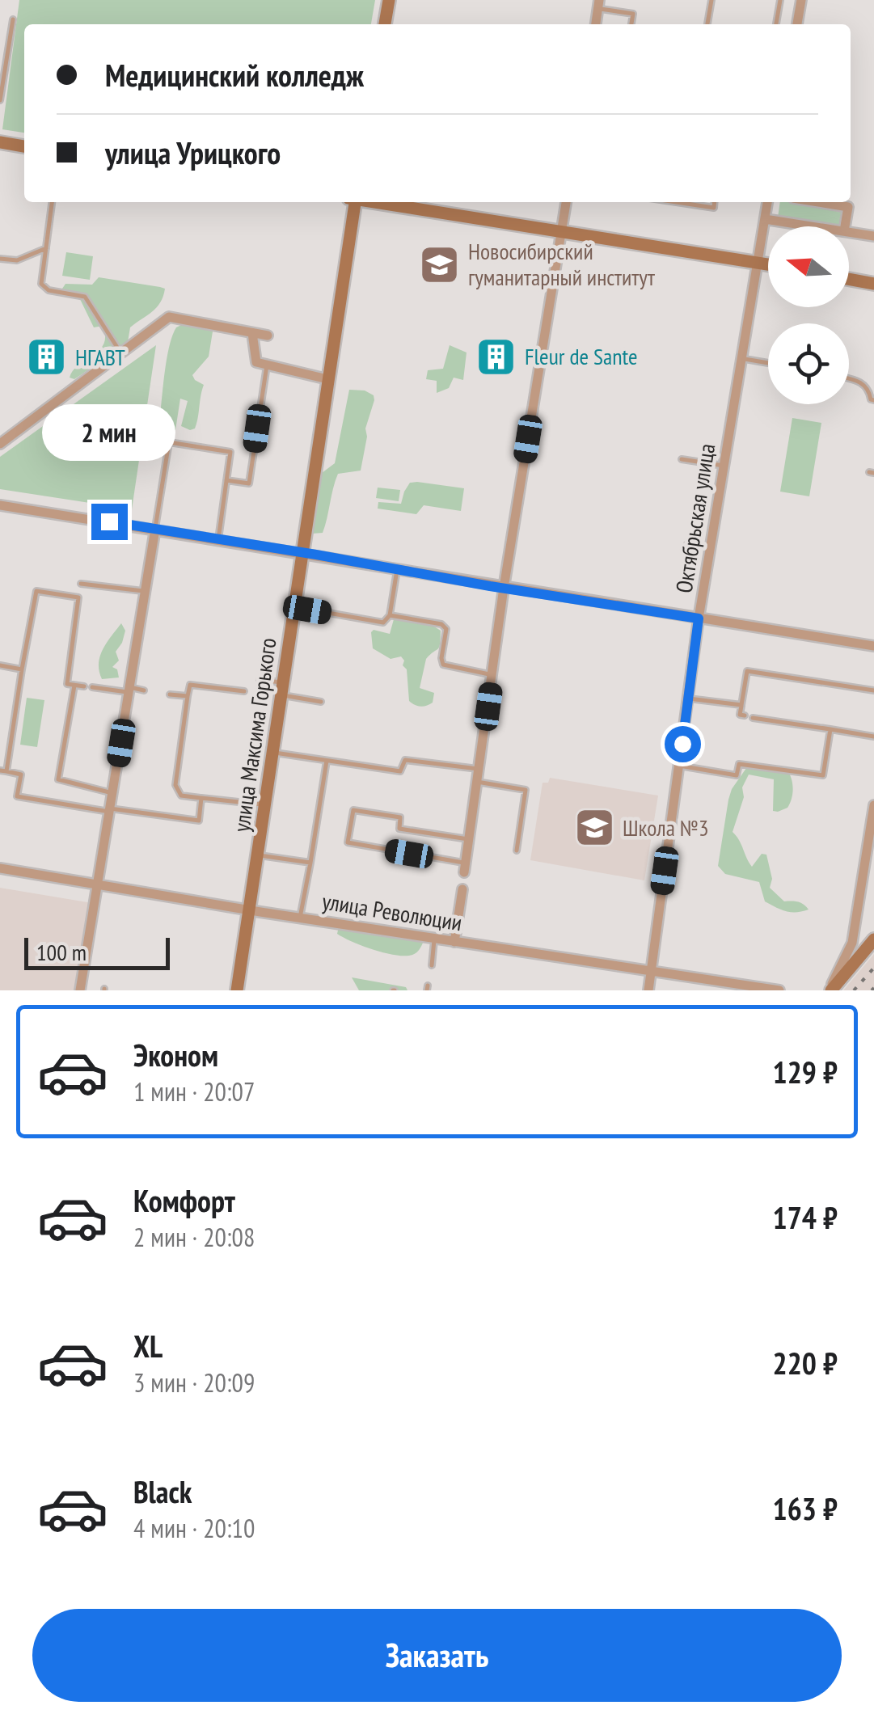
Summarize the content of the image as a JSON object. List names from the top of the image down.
{
  "streets": {
    "street": ["Октябрьская улица", "улица Максима Горького", "улица Революции"]
  },
  "crossings": [
    ["Октябрьская улица", "улица Революции"],
    ["улица Максима Горького", "улица Революции"]
  ],
  "places": {
    "school or university": ["Новосибирский гуманитарный институт", "Школа №3"],
    "building": ["Fleur de Sante", "НГАВТ"]
  },
  "scale_bar": "100 m",
  "north": "left",
  "page": {
    "banner": ["Медицинский колледж", "улица Урицкого"],
    "bubble": "2 мин",
    "scale": "100 m",
    "list": [
      {
        "name": "Эконом",
        "note": "1 мин · 20:07",
        "value": "129 ₽"
      },
      {
        "name": "Комфорт",
        "note": "2 мин · 20:08",
        "value": "174 ₽"
      },
      {
        "name": "XL",
        "note": "3 мин · 20:09",
        "value": "220 ₽"
      },
      {
        "name": "Black",
        "note": "4 мин · 20:10",
        "value": "163 ₽"
      }
    ],
    "buttons": "Заказать"
  }
}
